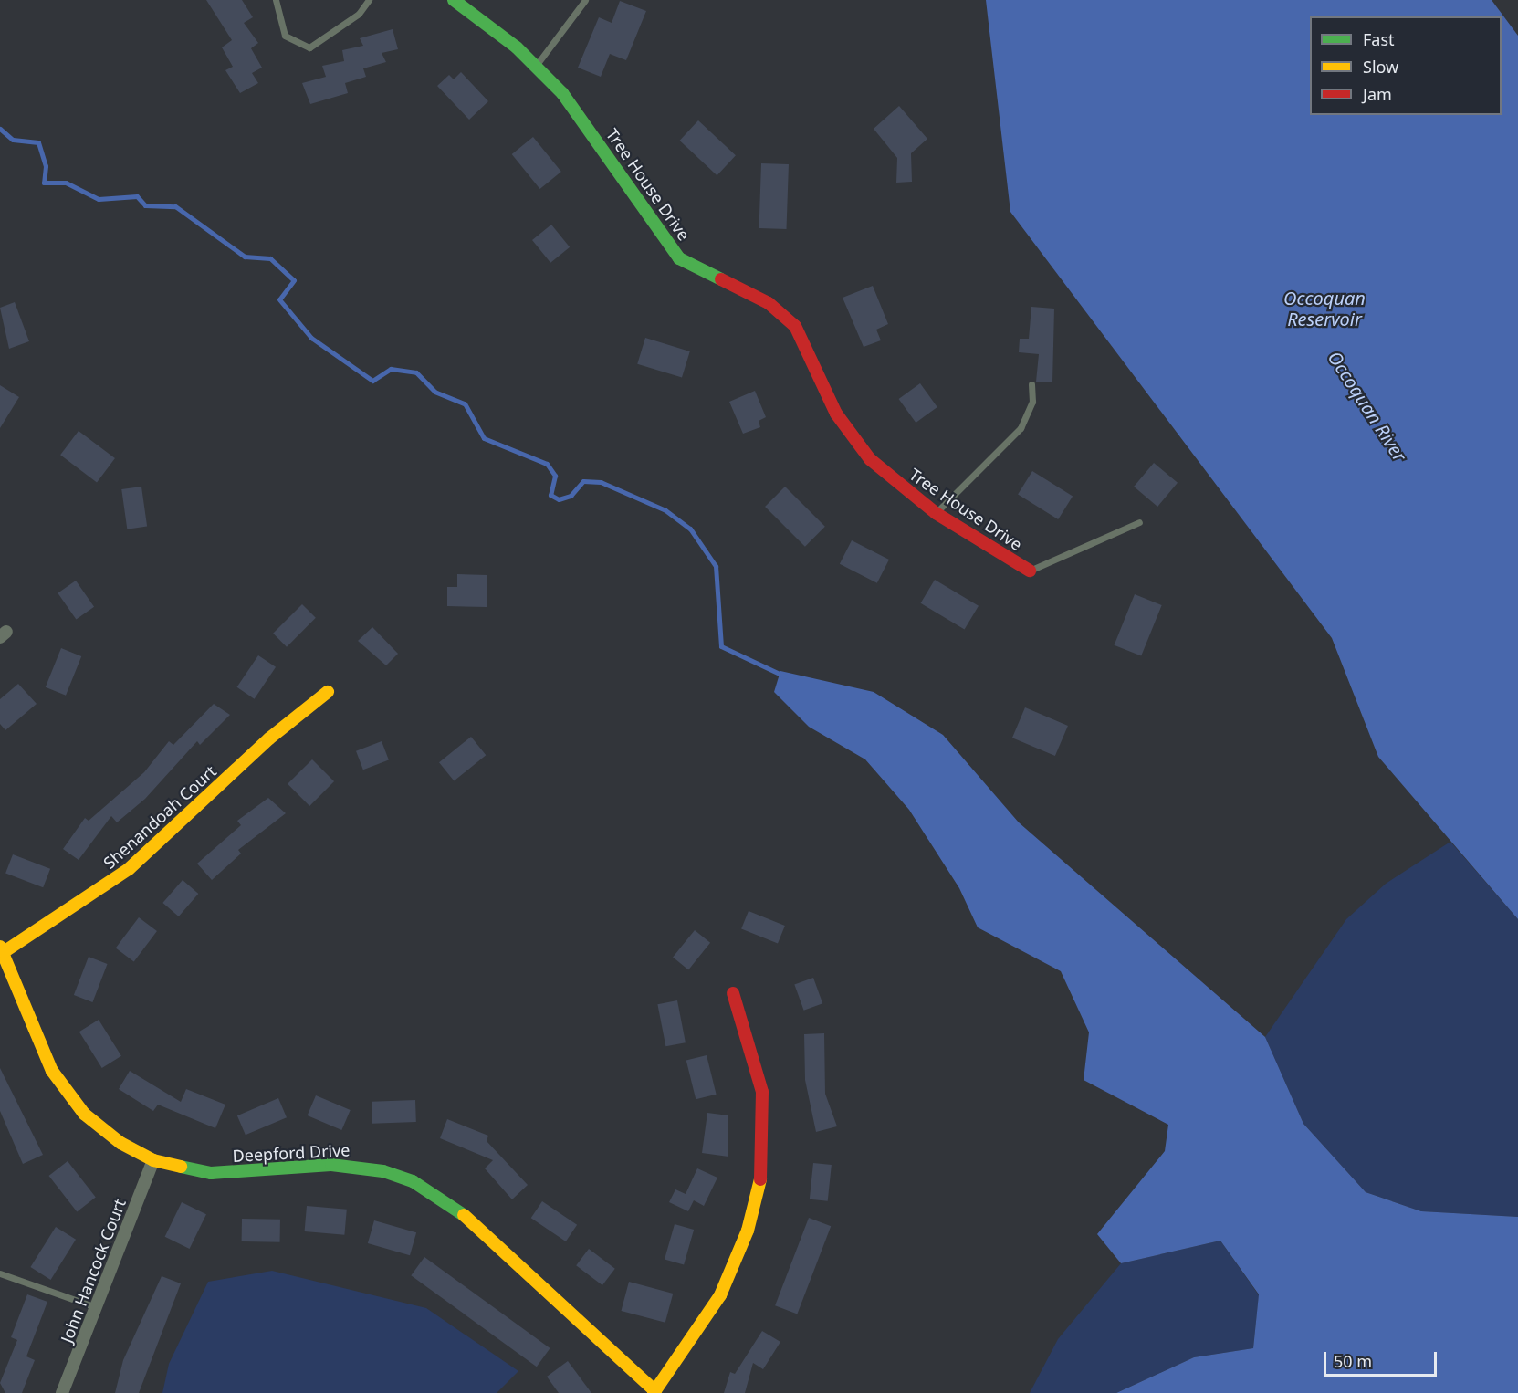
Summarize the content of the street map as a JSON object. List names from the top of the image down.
{
  "streets": {
    "street": [
      "Tree House Drive",
      "Shenandoah Court",
      "Deepford Drive",
      "John Hancock Court"
    ]
  },
  "crossings": [
    ["Shenandoah Court", "Deepford Drive"],
    ["Deepford Drive", "John Hancock Court"]
  ],
  "water": ["Occoquan Reservoir", "Occoquan River"],
  "legend": ["Fast", "Slow", "Jam"],
  "scale_bar": "50 m"
}
